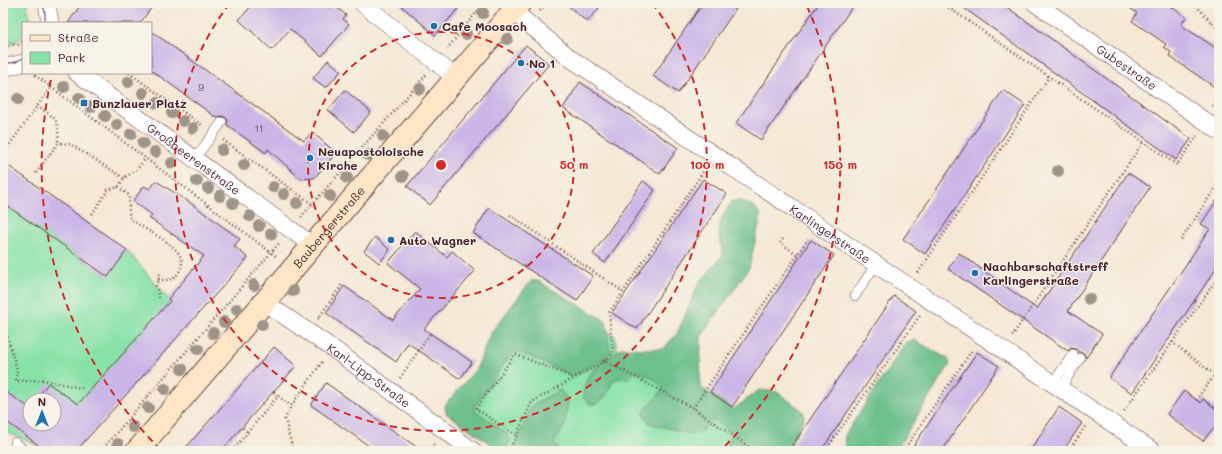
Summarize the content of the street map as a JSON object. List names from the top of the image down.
{
  "streets": {
    "street": [
      "Gubestraße",
      "Großbeerenstraße",
      "Baubergerstraße",
      "Karlingerstraße",
      "Karl-Lipp-Straße"
    ]
  },
  "crossings": [
    ["Großbeerenstraße", "Baubergerstraße"],
    ["Baubergerstraße", "Karlingerstraße"],
    ["Baubergerstraße", "Karl-Lipp-Straße"]
  ],
  "places": {
    "other": [
      "Cafe Moosach",
      "No 1",
      "Neuapostoloische Kirche",
      "Auto Wagner",
      "Nachbarschaftstreff Karlingerstraße"
    ],
    "transit": ["Bunzlauer Platz"]
  },
  "house_numbers": ["9", "11"],
  "legend": ["Straße", "Park"],
  "north": "top",
  "rings": ["50 m", "100 m", "150 m"]
}
